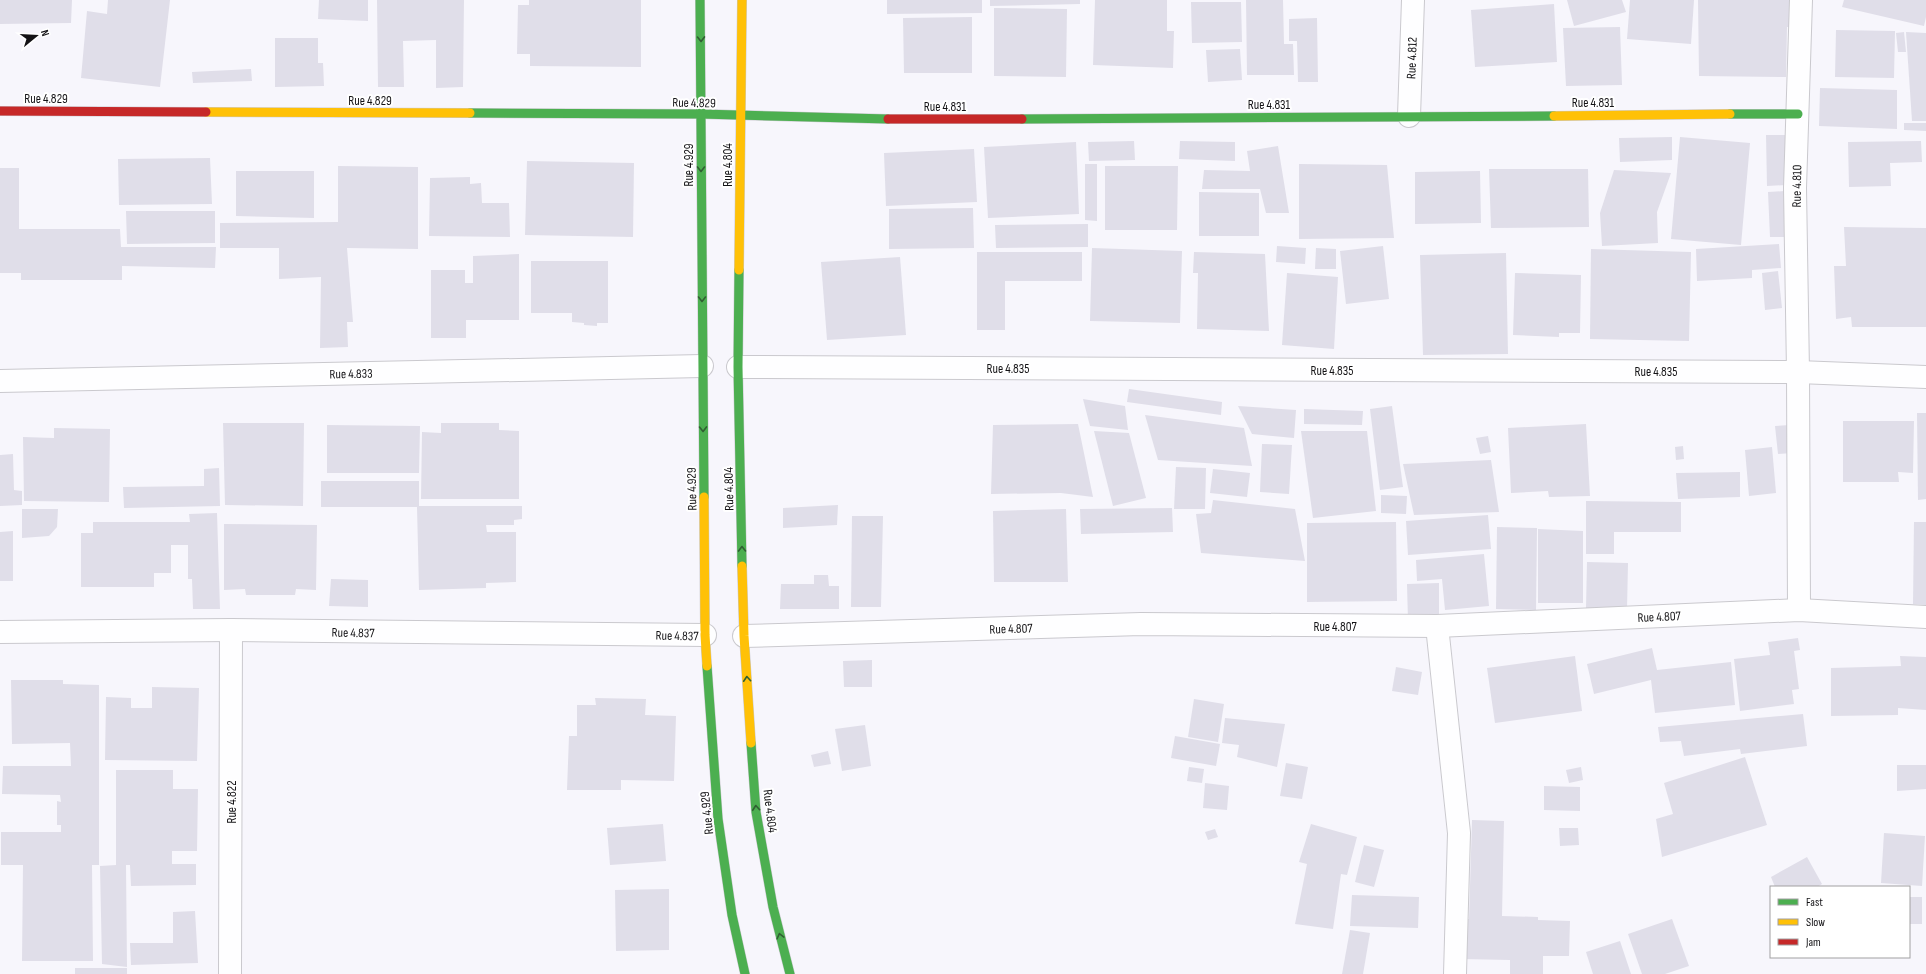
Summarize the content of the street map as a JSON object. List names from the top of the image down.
{
  "streets": {
    "main road": [
      "Rue 4.829",
      "Rue 4.831",
      "Rue 4.929",
      "Rue 4.804"
    ],
    "street": [
      "Rue 4.812",
      "Rue 4.810",
      "Rue 4.835",
      "Rue 4.833",
      "Rue 4.807",
      "Rue 4.837",
      "Rue 4.822"
    ]
  },
  "crossings": [
    ["Rue 4.812", "Rue 4.831"],
    ["Rue 4.829", "Rue 4.831"],
    ["Rue 4.829", "Rue 4.929"],
    ["Rue 4.829", "Rue 4.804"],
    ["Rue 4.831", "Rue 4.804"],
    ["Rue 4.831", "Rue 4.810"],
    ["Rue 4.929", "Rue 4.833"],
    ["Rue 4.929", "Rue 4.837"],
    ["Rue 4.804", "Rue 4.835"],
    ["Rue 4.804", "Rue 4.807"],
    ["Rue 4.810", "Rue 4.835"],
    ["Rue 4.810", "Rue 4.807"],
    ["Rue 4.837", "Rue 4.822"]
  ],
  "one_way": ["Rue 4.929", "Rue 4.804"],
  "legend": ["Fast", "Slow", "Jam"],
  "north": "right"
}
